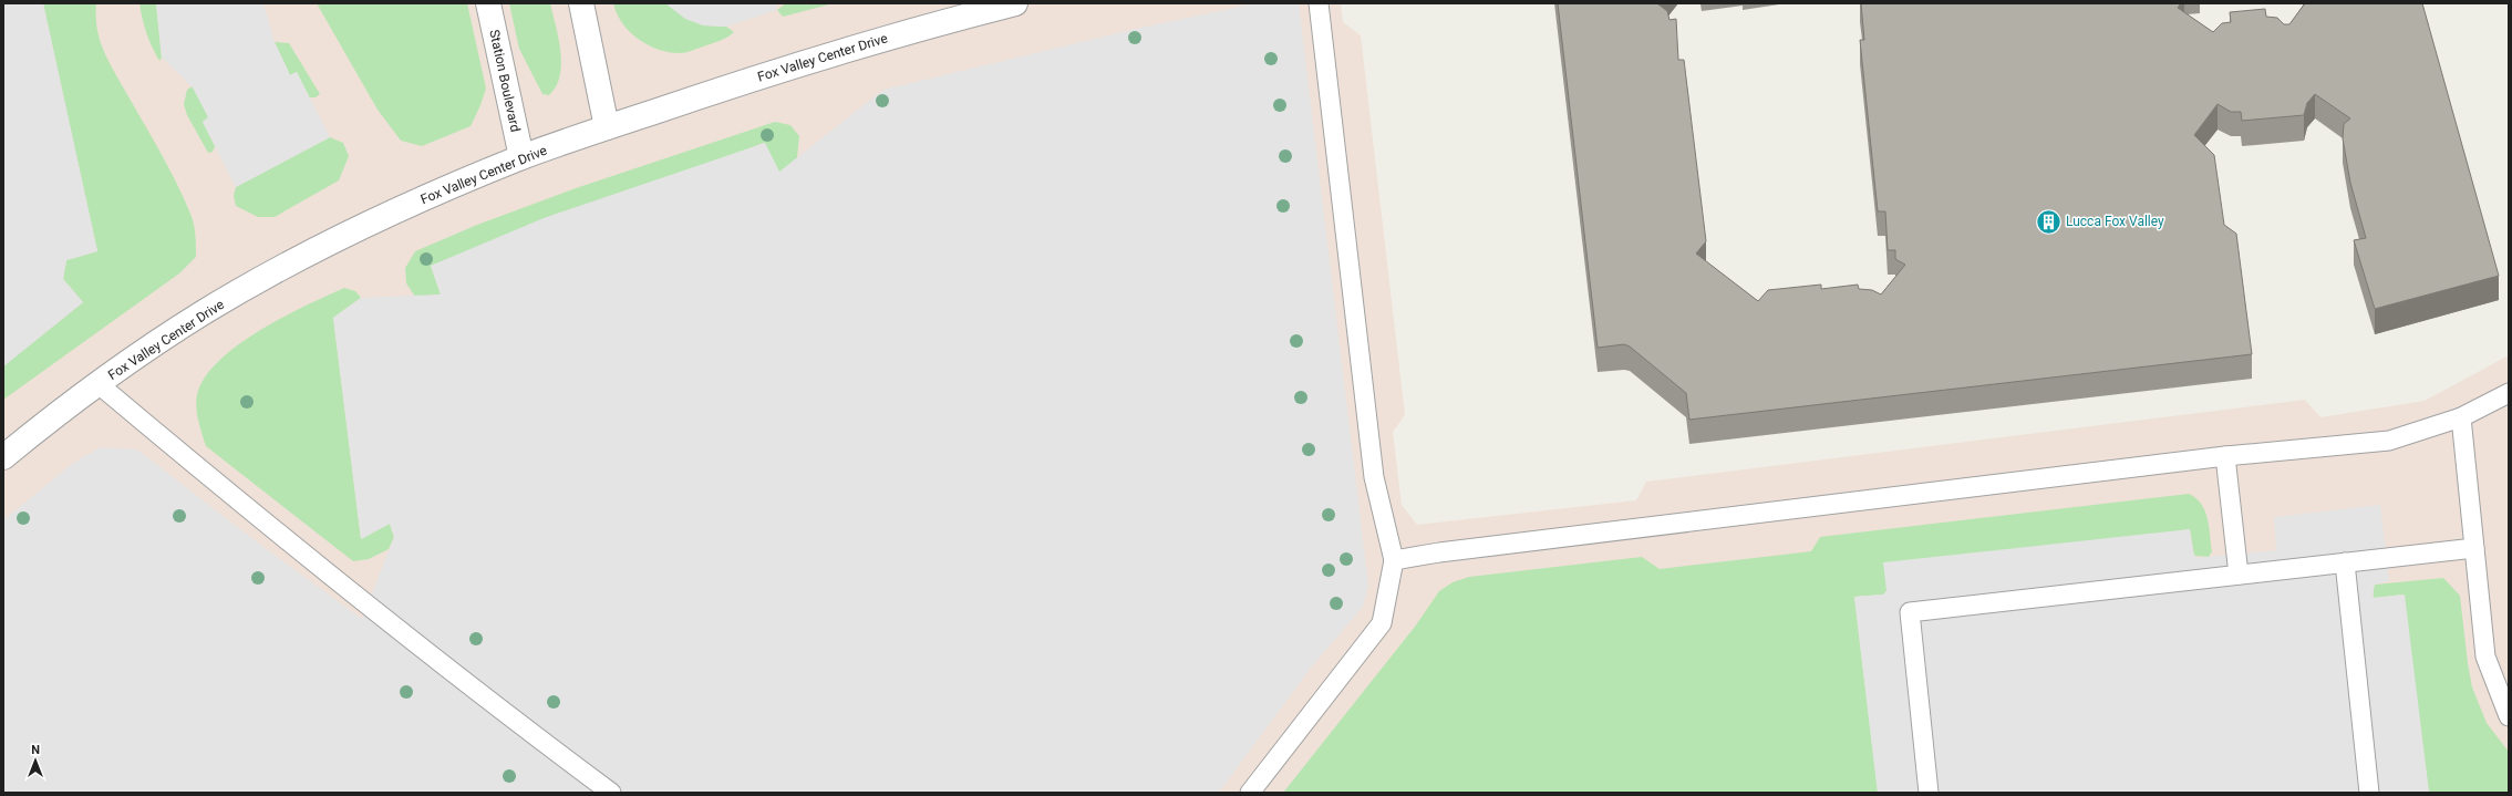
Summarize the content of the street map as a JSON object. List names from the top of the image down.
{
  "streets": {
    "street": ["Fox Valley Center Drive", "Station Boulevard"]
  },
  "crossings": [
    ["Fox Valley Center Drive", "Station Boulevard"]
  ],
  "places": {
    "building": ["Lucca Fox Valley"]
  },
  "north": "top"
}
